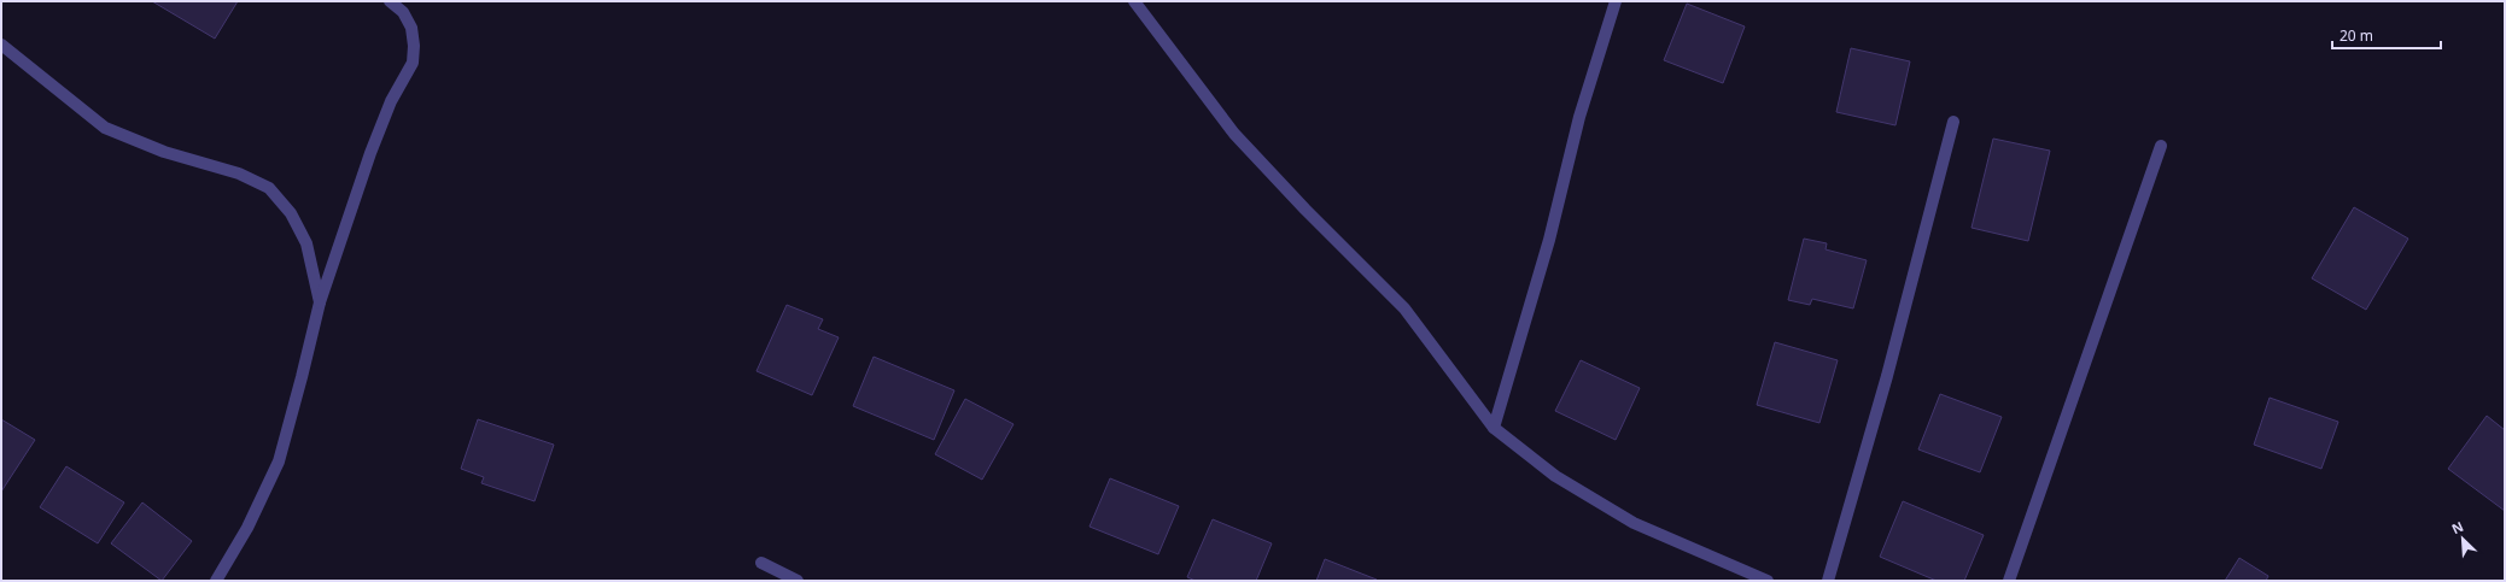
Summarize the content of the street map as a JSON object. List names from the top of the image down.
{
  "scale_bar": "20 m",
  "north": "top left"
}
